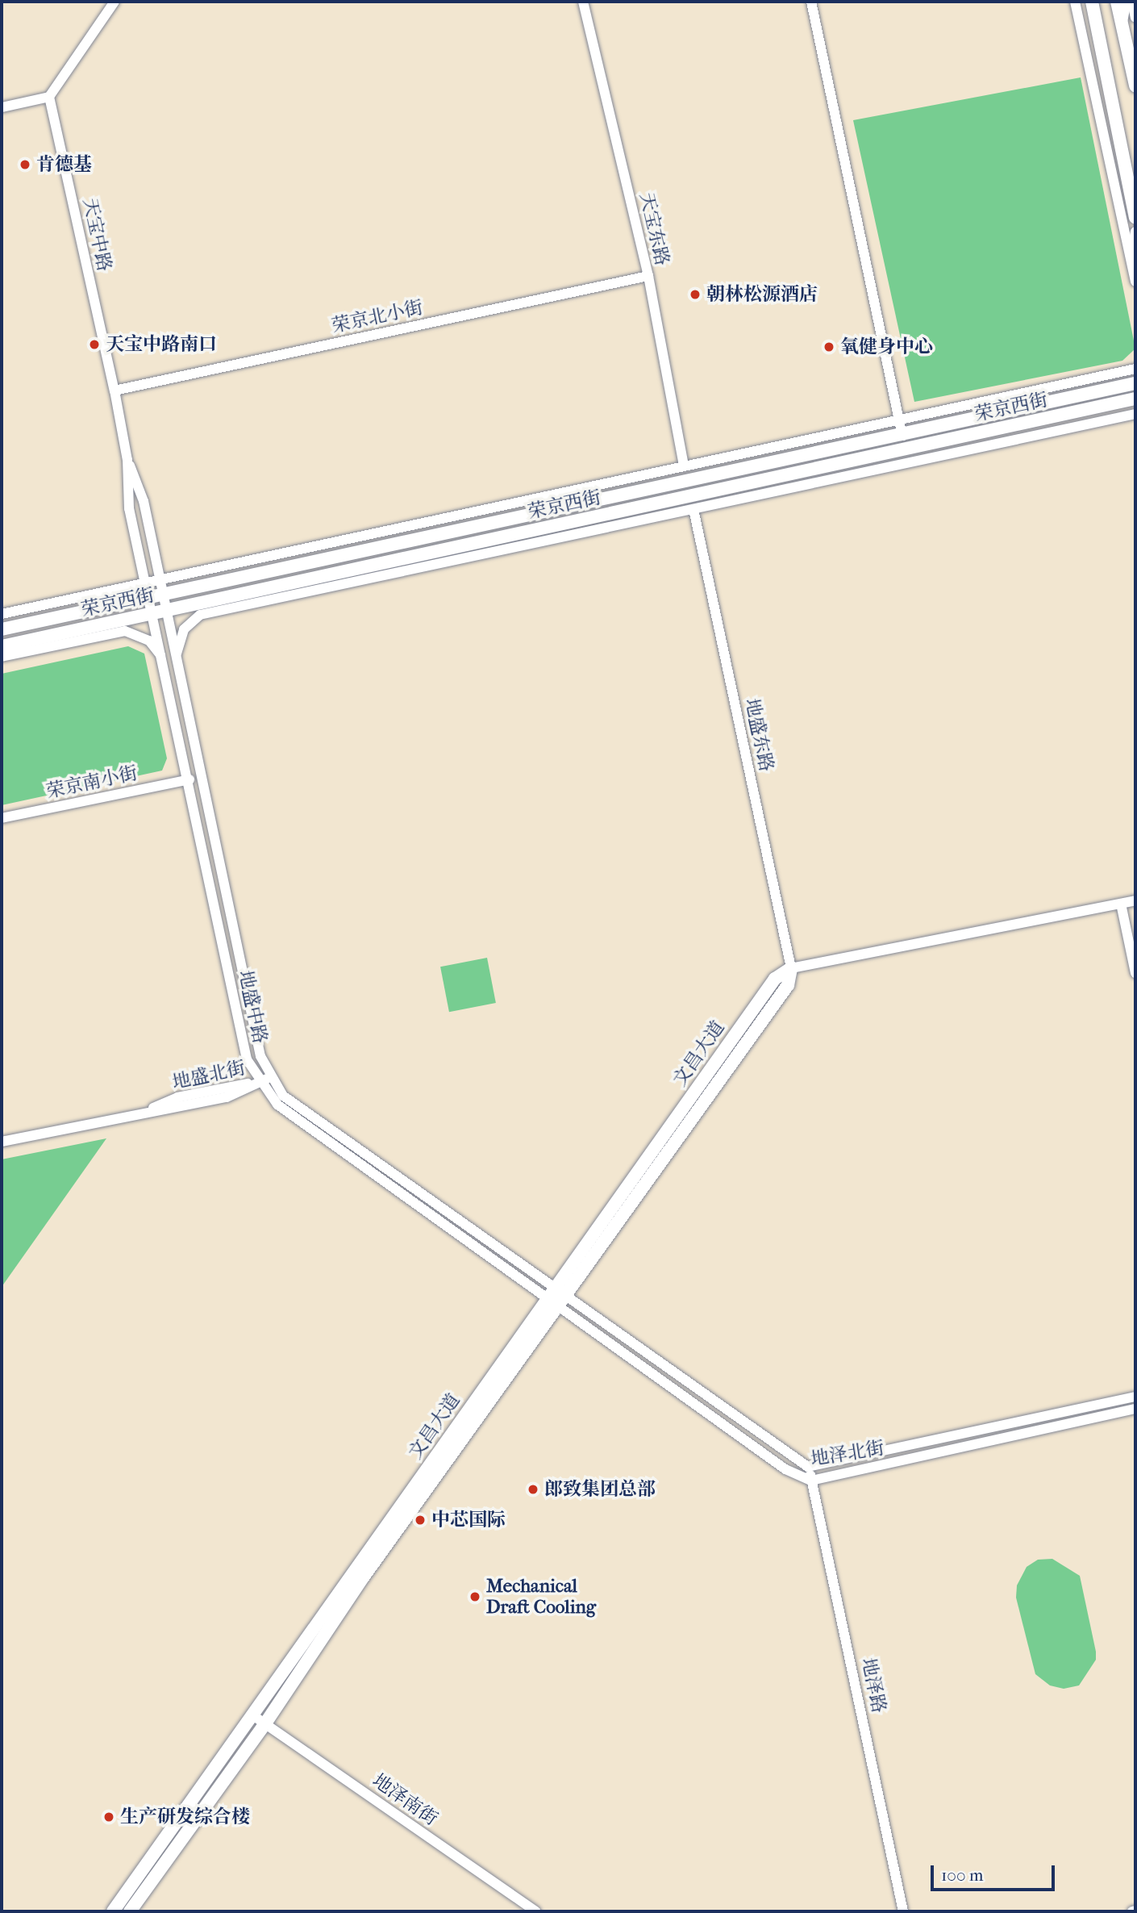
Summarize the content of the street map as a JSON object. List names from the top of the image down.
{
  "streets": {
    "main road": ["荣京西街", "文昌大道"],
    "street": [
      "天宝东路",
      "天宝中路",
      "荣京北小街",
      "地盛东路",
      "荣京南小街",
      "地盛中路",
      "地盛北街",
      "地泽北街",
      "地泽路",
      "地泽南街"
    ]
  },
  "crossings": [
    ["天宝东路", "荣京北小街"],
    ["天宝中路", "荣京北小街"],
    ["天宝中路", "荣京西街"],
    ["天宝中路", "地盛中路"],
    ["荣京西街", "地盛中路"],
    ["地盛东路", "文昌大道"],
    ["荣京南小街", "地盛中路"],
    ["地盛中路", "文昌大道"],
    ["地盛中路", "地盛北街"],
    ["地盛中路", "地泽北街"],
    ["文昌大道", "地泽北街"],
    ["文昌大道", "地泽南街"],
    ["地泽北街", "地泽路"]
  ],
  "places": [
    "肯德基",
    "朝林松源酒店",
    "天宝中路南口",
    "氧健身中心",
    "郎致集团总部",
    "中芯国际",
    "Mechanical Draft Cooling",
    "生产研发综合楼"
  ],
  "scale_bar": "100 m"
}
